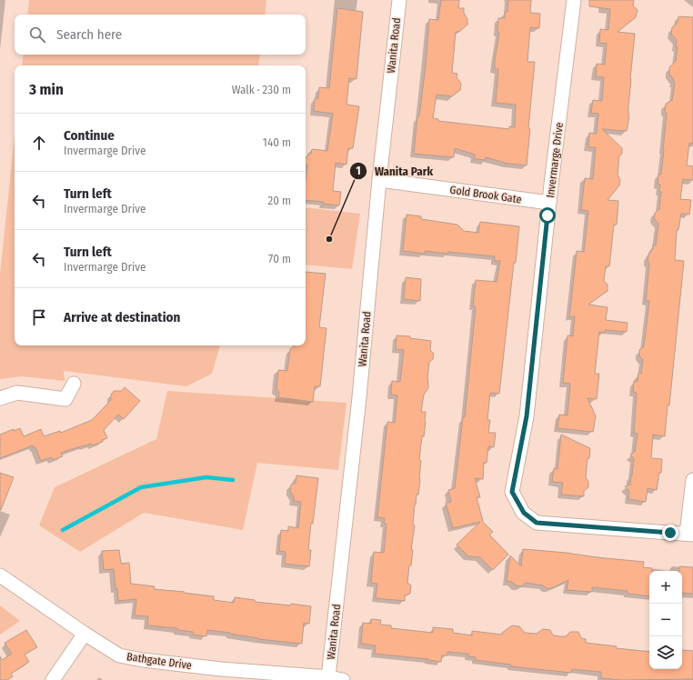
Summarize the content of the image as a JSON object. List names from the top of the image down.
{
  "streets": {
    "street": [
      "Wanita Road",
      "Invermarge Drive",
      "Gold Brook Gate",
      "Bathgate Drive"
    ]
  },
  "crossings": [
    ["Wanita Road", "Gold Brook Gate"],
    ["Wanita Road", "Bathgate Drive"],
    ["Invermarge Drive", "Gold Brook Gate"]
  ],
  "places": ["Wanita Park"],
  "page": {
    "search": "Search here",
    "heading": ["3 min", "Walk · 230 m"],
    "list": [
      ["Continue", "Invermarge Drive", "140 m"],
      ["Turn left", "Invermarge Drive", "20 m"],
      ["Turn left", "Invermarge Drive", "70 m"],
      "Arrive at destination"
    ],
    "map_buttons": ["+", "−"]
  }
}
